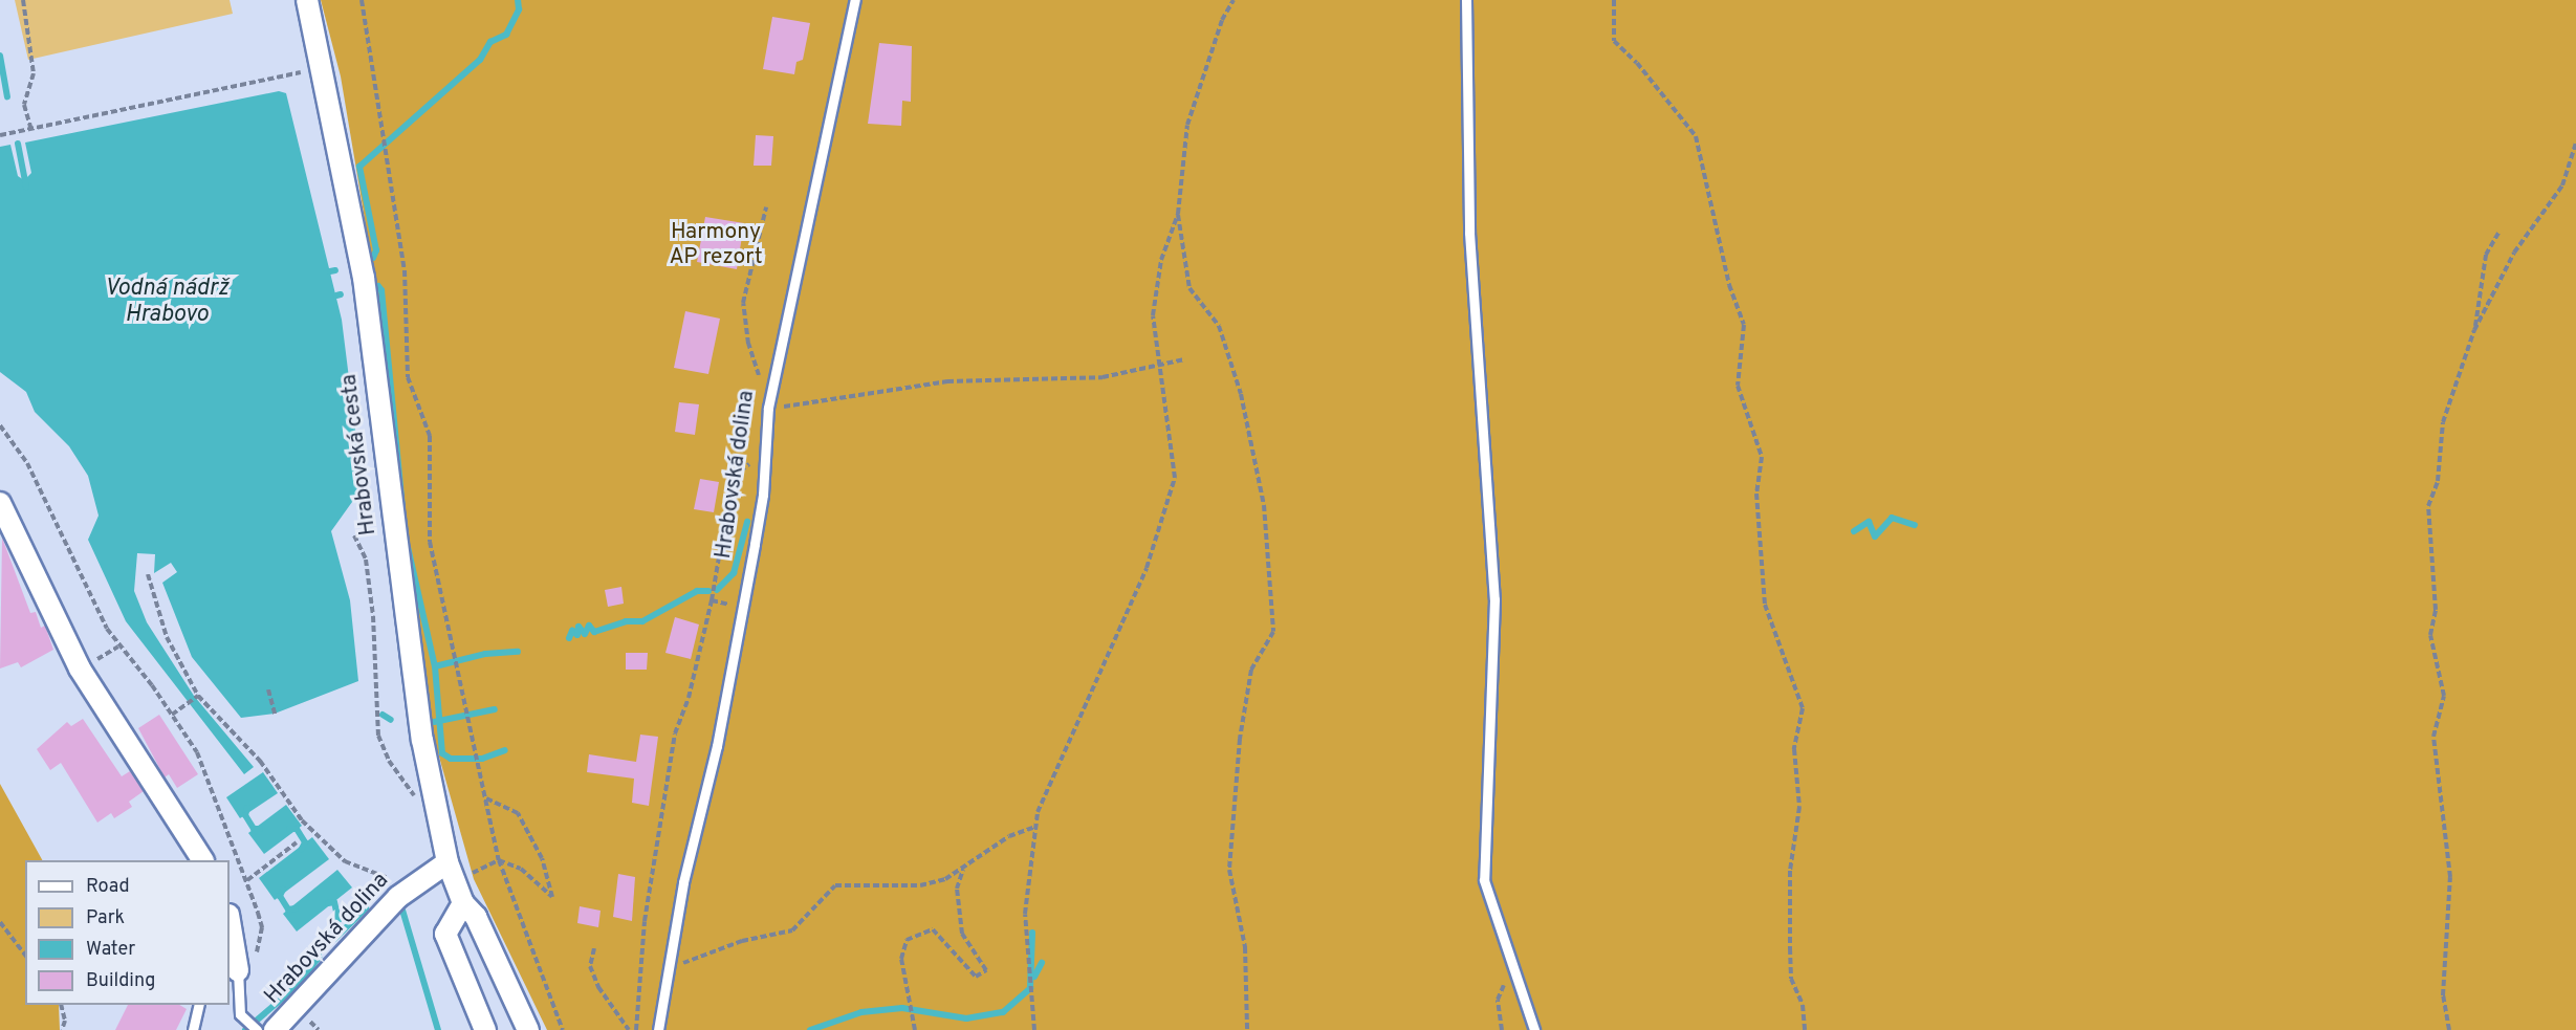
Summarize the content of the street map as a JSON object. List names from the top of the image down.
{
  "streets": {
    "street": ["Hrabovská cesta", "Hrabovská dolina"]
  },
  "crossings": [
    ["Hrabovská cesta", "Hrabovská dolina"]
  ],
  "water": ["Vodná nádrž Hrabovo"],
  "parks": ["Harmony AP rezort"],
  "legend": [
    "Road",
    "Park",
    "Water",
    "Building"
  ]
}
